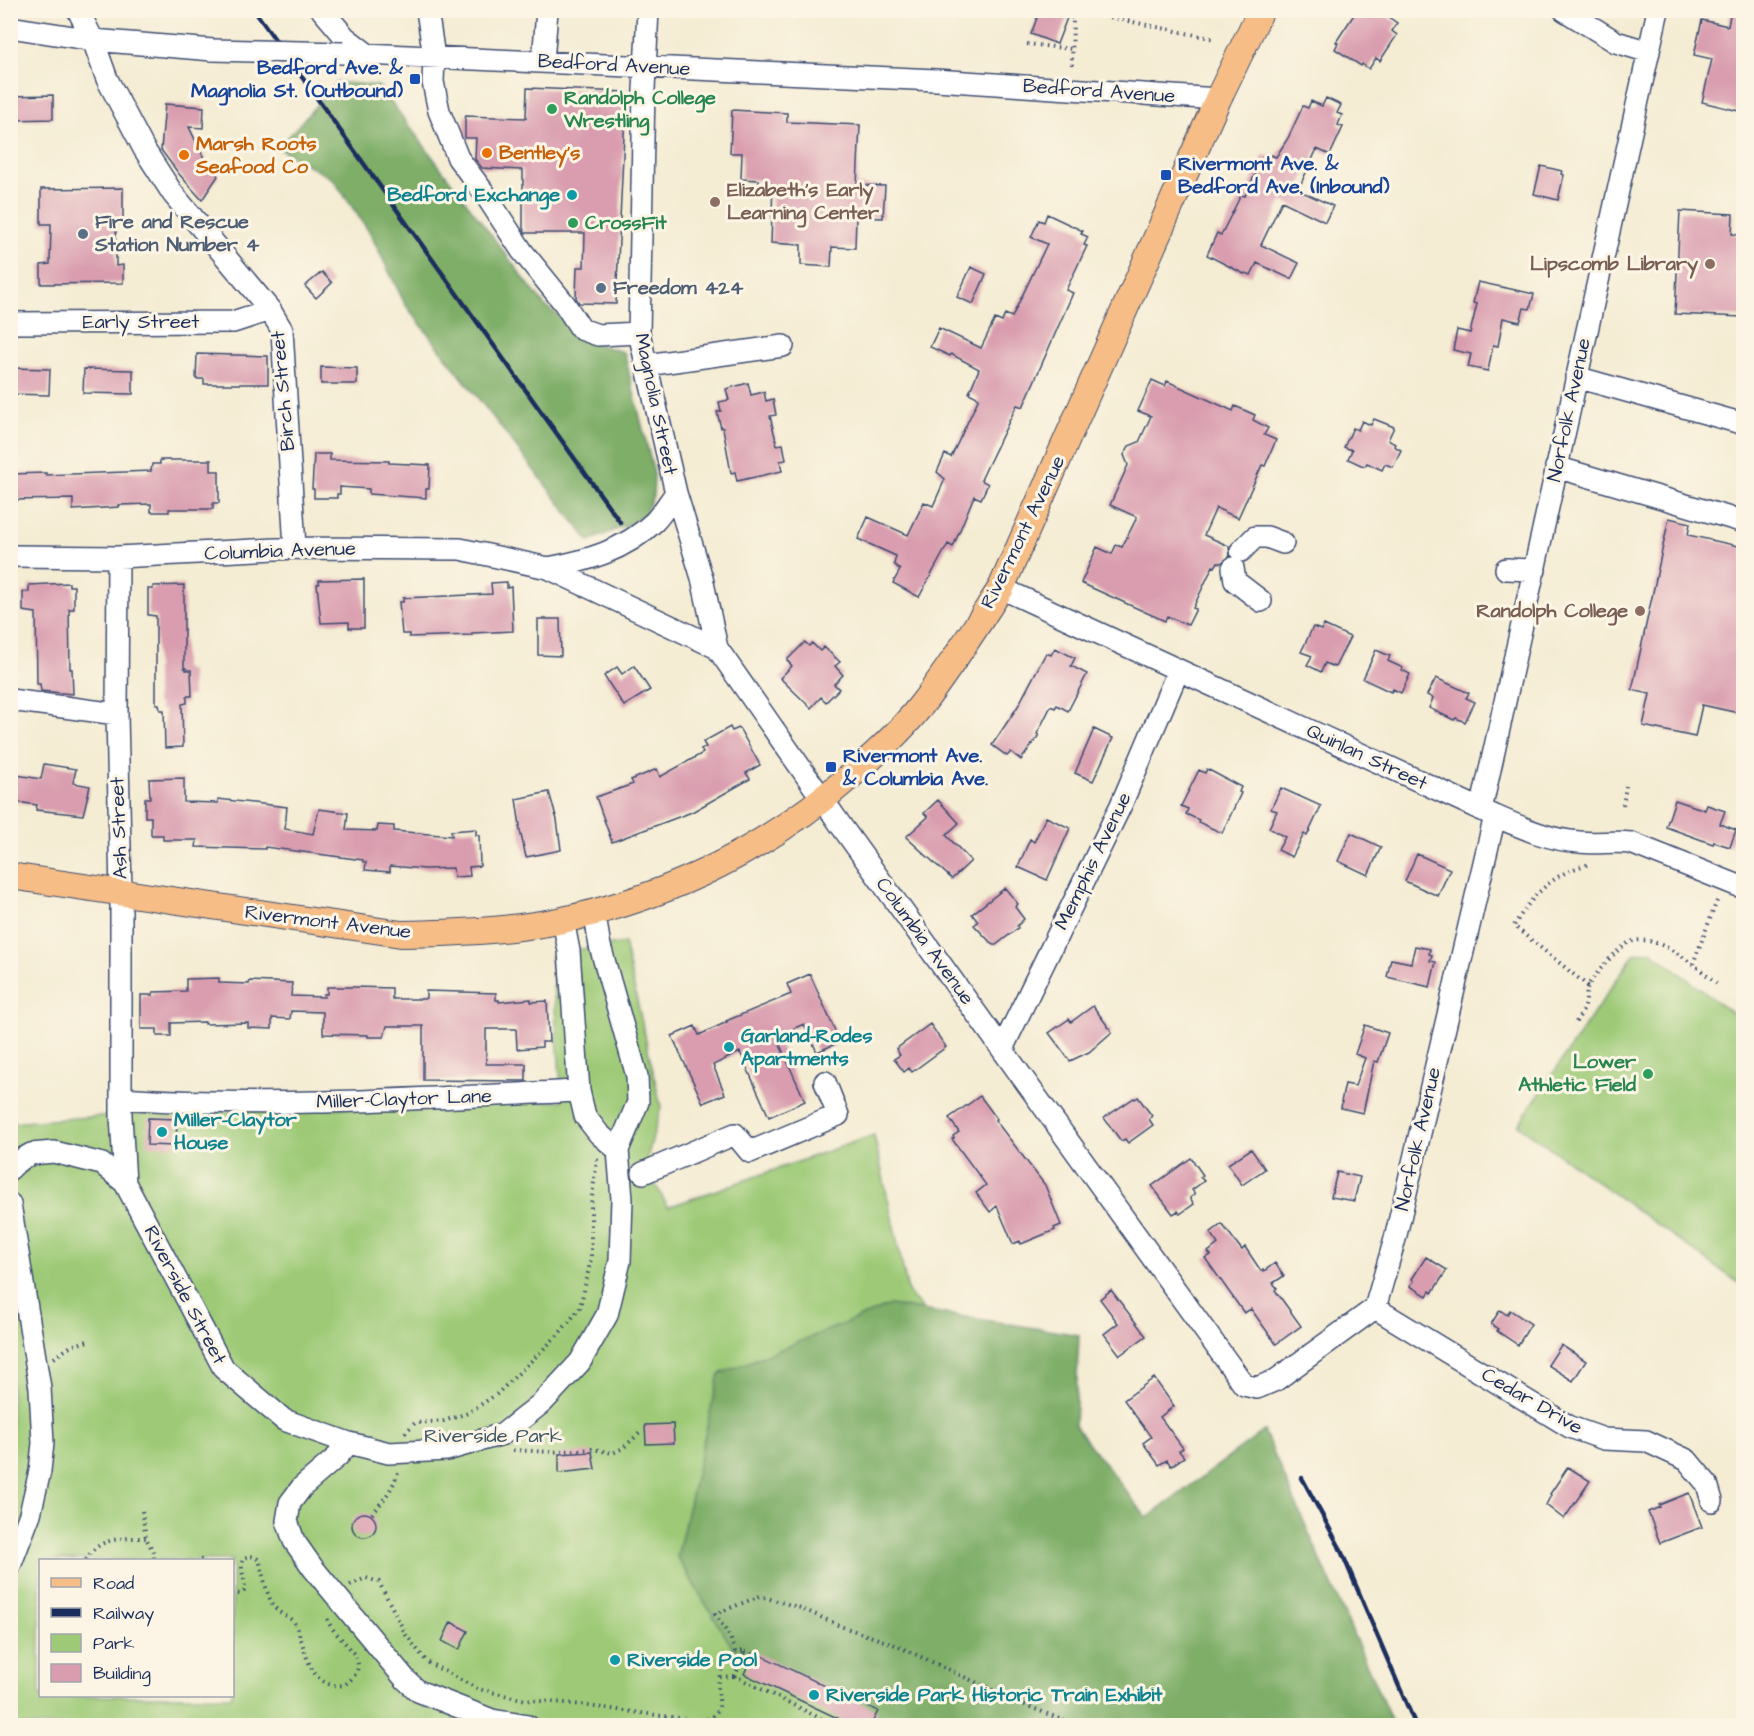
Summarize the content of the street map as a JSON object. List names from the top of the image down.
{
  "streets": {
    "main road": ["Rivermont Avenue"],
    "street": [
      "Bedford Avenue",
      "Early Street",
      "Birch Street",
      "Magnolia Street",
      "Norfolk Avenue",
      "Columbia Avenue",
      "Quinlan Street",
      "Ash Street",
      "Memphis Avenue",
      "Miller-Claytor Lane",
      "Riverside Street",
      "Cedar Drive"
    ]
  },
  "crossings": [
    ["Bedford Avenue", "Birch Street"],
    ["Bedford Avenue", "Magnolia Street"],
    ["Bedford Avenue", "Rivermont Avenue"],
    ["Early Street", "Birch Street"],
    ["Birch Street", "Columbia Avenue"],
    ["Magnolia Street", "Columbia Avenue"],
    ["Norfolk Avenue", "Columbia Avenue"],
    ["Norfolk Avenue", "Quinlan Street"],
    ["Norfolk Avenue", "Cedar Drive"],
    ["Rivermont Avenue", "Columbia Avenue"],
    ["Rivermont Avenue", "Quinlan Street"],
    ["Rivermont Avenue", "Ash Street"],
    ["Columbia Avenue", "Ash Street"],
    ["Columbia Avenue", "Memphis Avenue"],
    ["Columbia Avenue", "Cedar Drive"],
    ["Quinlan Street", "Memphis Avenue"],
    ["Ash Street", "Miller-Claytor Lane"],
    ["Ash Street", "Riverside Street"],
    ["Miller-Claytor Lane", "Riverside Street"]
  ],
  "parks": ["Riverside Park"],
  "places": {
    "transit": ["Bedford Ave. & Magnolia St. (Outbound)", "Rivermont Ave. & Bedford Ave. (Inbound)", "Rivermont Ave. & Columbia Ave."],
    "other": [
      "Randolph College Wrestling",
      "Bentley's",
      "Marsh Roots Seafood Co",
      "Bedford Exchange",
      "Elizabeth's Early Learning Center",
      "CrossFit",
      "Fire and Rescue Station Number 4",
      "Lipscomb Library",
      "Freedom 424",
      "Randolph College",
      "Garland-Rodes Apartments",
      "Lower Athletic Field",
      "Miller-Claytor House",
      "Riverside Pool",
      "Riverside Park Historic Train Exhibit"
    ]
  },
  "legend": [
    "Road",
    "Railway",
    "Park",
    "Building"
  ]
}
